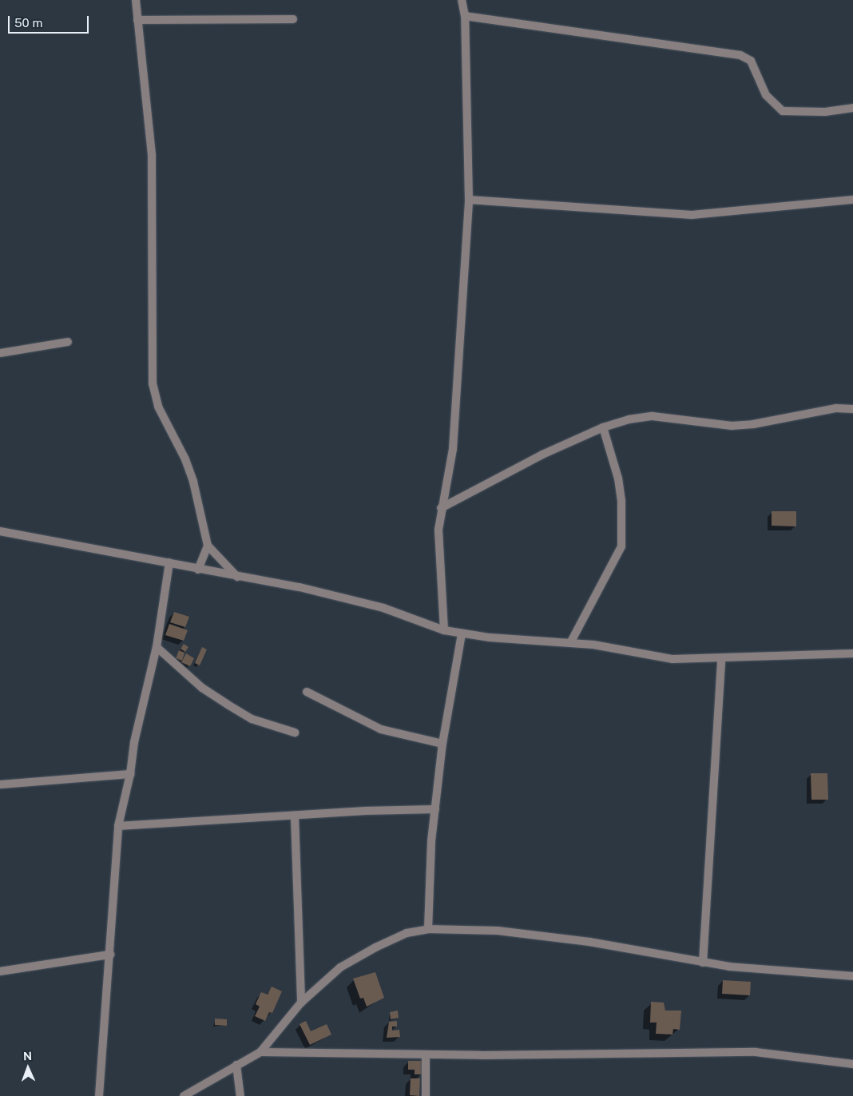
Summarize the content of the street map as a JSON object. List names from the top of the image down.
{
  "scale_bar": "50 m",
  "north": "top"
}
